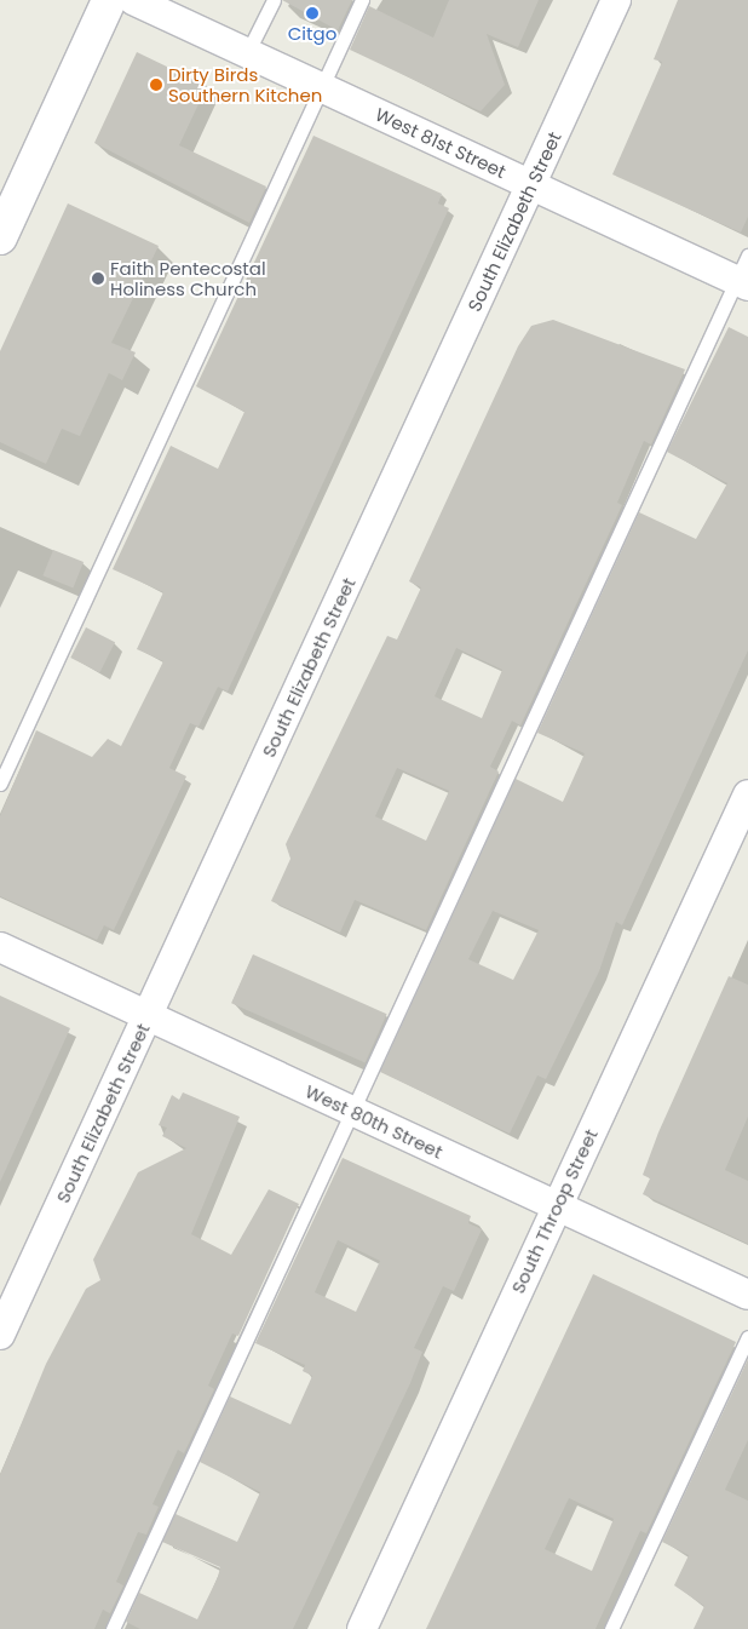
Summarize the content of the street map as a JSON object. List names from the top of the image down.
{
  "streets": {
    "street": [
      "West 81st Street",
      "South Elizabeth Street",
      "West 80th Street",
      "South Throop Street"
    ]
  },
  "crossings": [
    ["West 81st Street", "South Elizabeth Street"],
    ["South Elizabeth Street", "West 80th Street"],
    ["West 80th Street", "South Throop Street"]
  ],
  "places": ["Citgo", "Dirty Birds Southern Kitchen", "Faith Pentecostal Holiness Church"]
}
